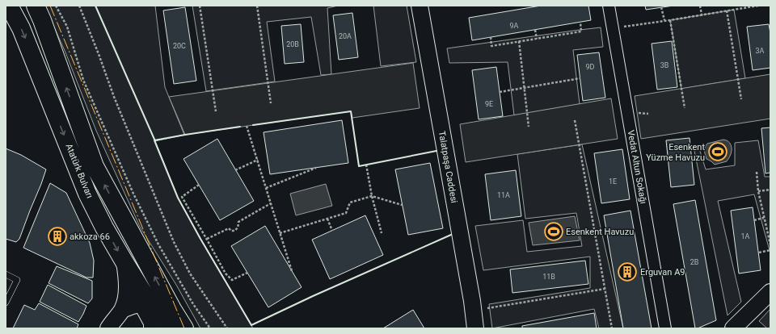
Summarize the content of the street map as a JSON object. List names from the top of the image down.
{
  "streets": {
    "main road": ["Atatürk Bulvarı"],
    "street": ["Talatpaşa Caddesi", "Vedat Altun Sokağı"]
  },
  "places": {
    "sports": ["Esenkent Yüzme Havuzu", "Esenkent Havuzu"],
    "building": ["akkoza 66", "Erguvan A9"]
  },
  "house_numbers": [
    "9A",
    "20A",
    "20B",
    "20C",
    "3A",
    "3B",
    "9D",
    "9E",
    "1E",
    "11A",
    "1A",
    "2B",
    "11B"
  ]
}
